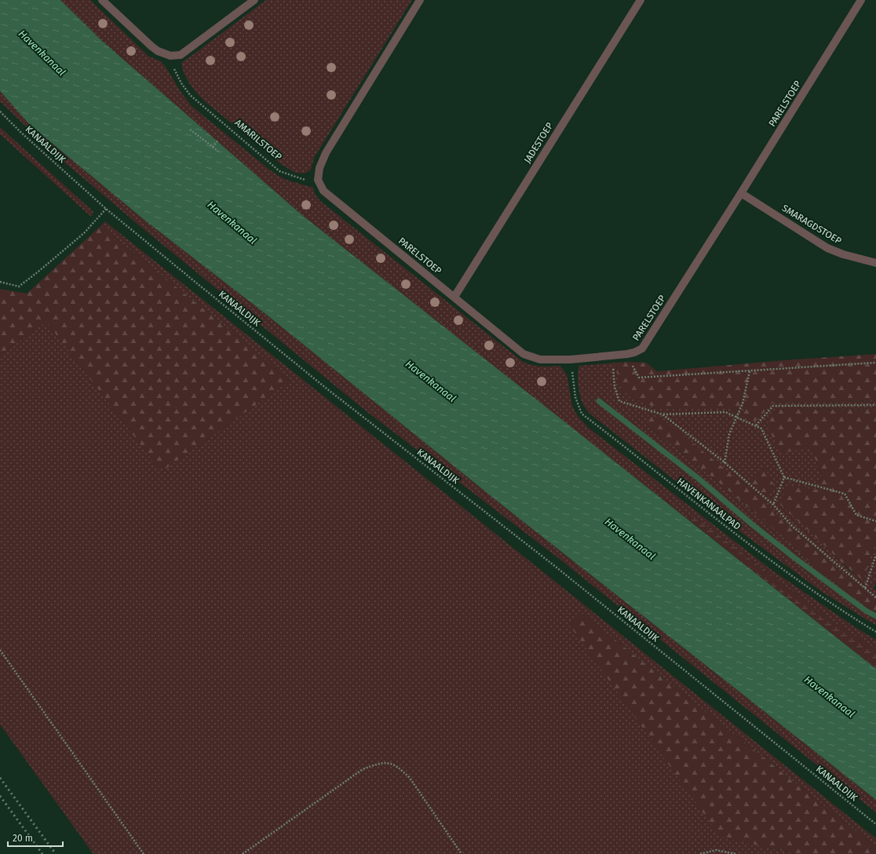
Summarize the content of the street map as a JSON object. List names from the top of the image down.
{
  "streets": {
    "street": ["PARELSTOEP", "JADESTOEP", "SMARAGDSTOEP"],
    "path": ["AMARILSTOEP", "KANAALDIJK", "HAVENKANAALPAD"]
  },
  "crossings": [
    ["PARELSTOEP", "AMARILSTOEP"],
    ["PARELSTOEP", "JADESTOEP"],
    ["PARELSTOEP", "SMARAGDSTOEP"],
    ["PARELSTOEP", "HAVENKANAALPAD"]
  ],
  "water": ["Havenkanaal"],
  "scale_bar": "20 m"
}
